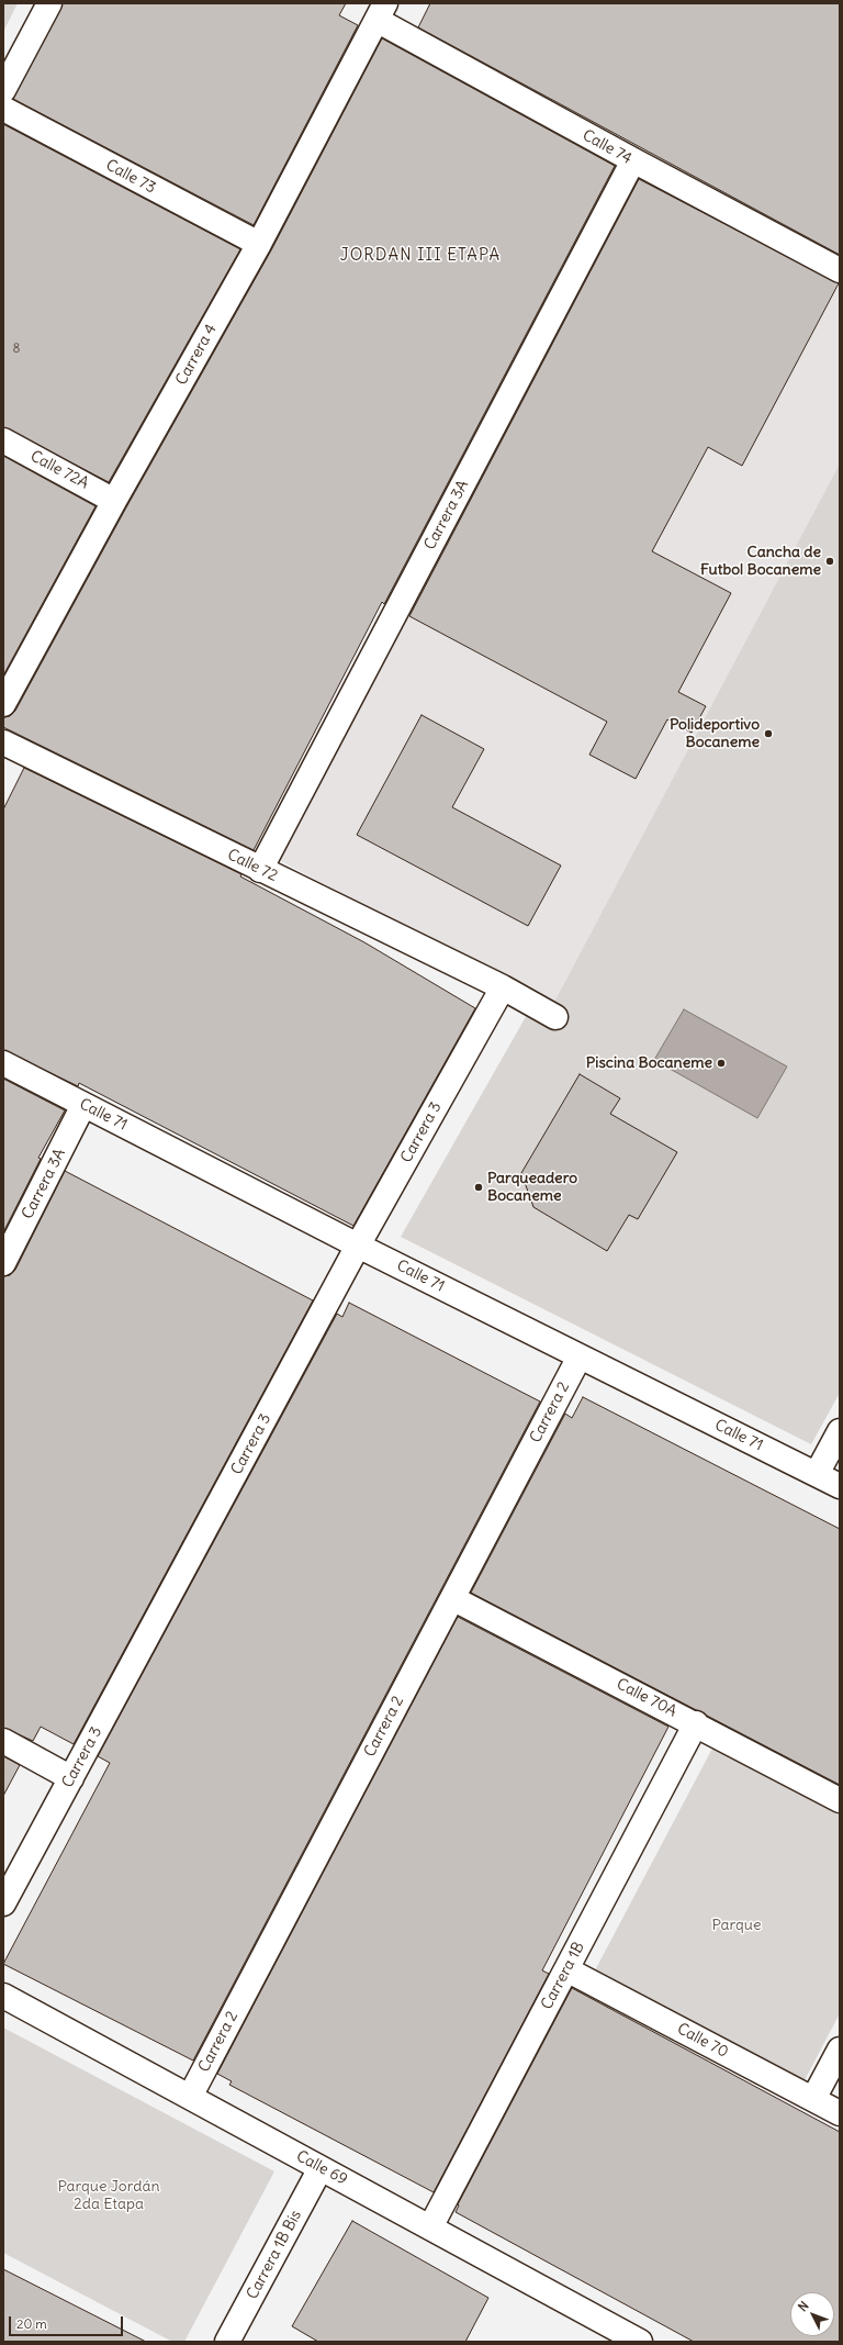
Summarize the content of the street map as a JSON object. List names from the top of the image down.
{
  "streets": {
    "street": [
      "Calle 74",
      "Calle 73",
      "Carrera 4",
      "Calle 72A",
      "Carrera 3A",
      "Calle 72",
      "Calle 71",
      "Carrera 3",
      "Carrera 2",
      "Calle 70A",
      "Carrera 1B",
      "Calle 70",
      "Calle 69",
      "Carrera 1B Bis"
    ]
  },
  "crossings": [
    ["Calle 74", "Carrera 4"],
    ["Calle 74", "Carrera 3A"],
    ["Calle 73", "Carrera 4"],
    ["Carrera 4", "Calle 72A"],
    ["Carrera 3A", "Calle 72"],
    ["Carrera 3A", "Calle 71"],
    ["Calle 72", "Carrera 3"],
    ["Calle 71", "Carrera 3"],
    ["Calle 71", "Carrera 2"],
    ["Carrera 2", "Calle 70A"],
    ["Carrera 2", "Calle 69"],
    ["Calle 70A", "Carrera 1B"],
    ["Carrera 1B", "Calle 70"],
    ["Carrera 1B", "Calle 69"],
    ["Calle 69", "Carrera 1B Bis"]
  ],
  "districts": ["JORDAN III ETAPA"],
  "parks": ["Parque", "Parque Jordán 2da Etapa"],
  "places": [
    "Cancha de Futbol Bocaneme",
    "Polideportivo Bocaneme",
    "Piscina Bocaneme",
    "Parqueadero Bocaneme"
  ],
  "house_numbers": ["8"],
  "scale_bar": "20 m",
  "north": "top left"
}
